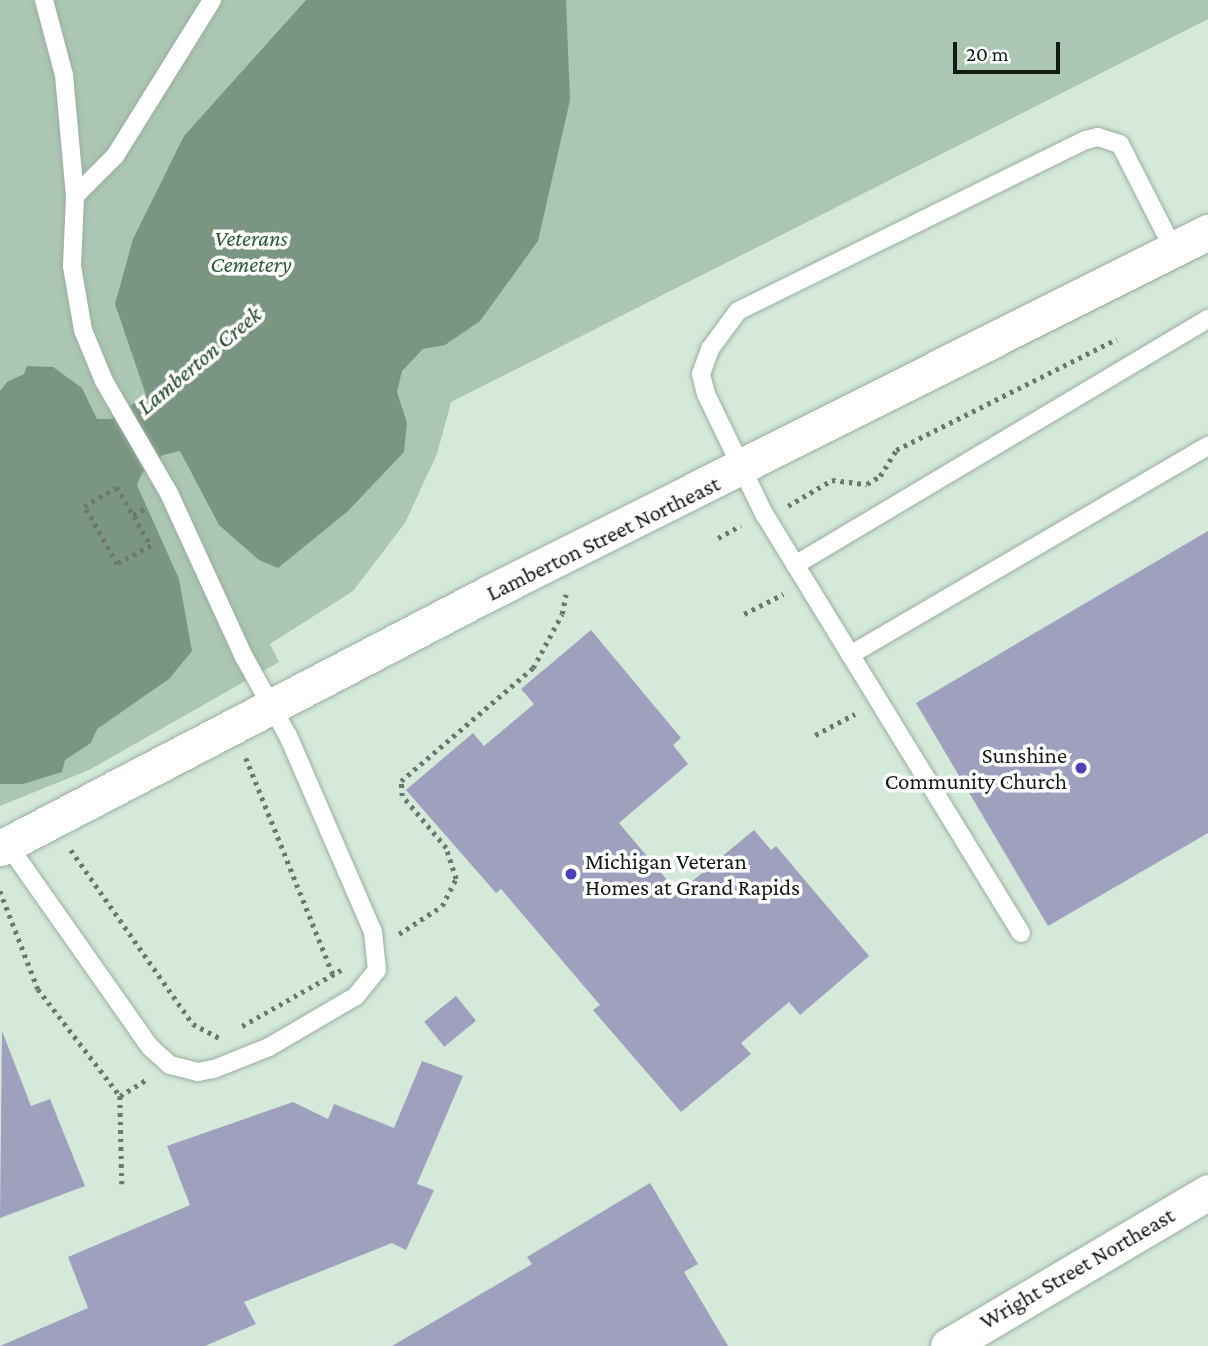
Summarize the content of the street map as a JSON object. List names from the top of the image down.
{
  "streets": {
    "street": ["Lamberton Street Northeast", "Wright Street Northeast"]
  },
  "water": ["Lamberton Creek"],
  "parks": ["Veterans Cemetery"],
  "places": ["Sunshine Community Church", "Michigan Veteran Homes at Grand Rapids"],
  "scale_bar": "20 m"
}
